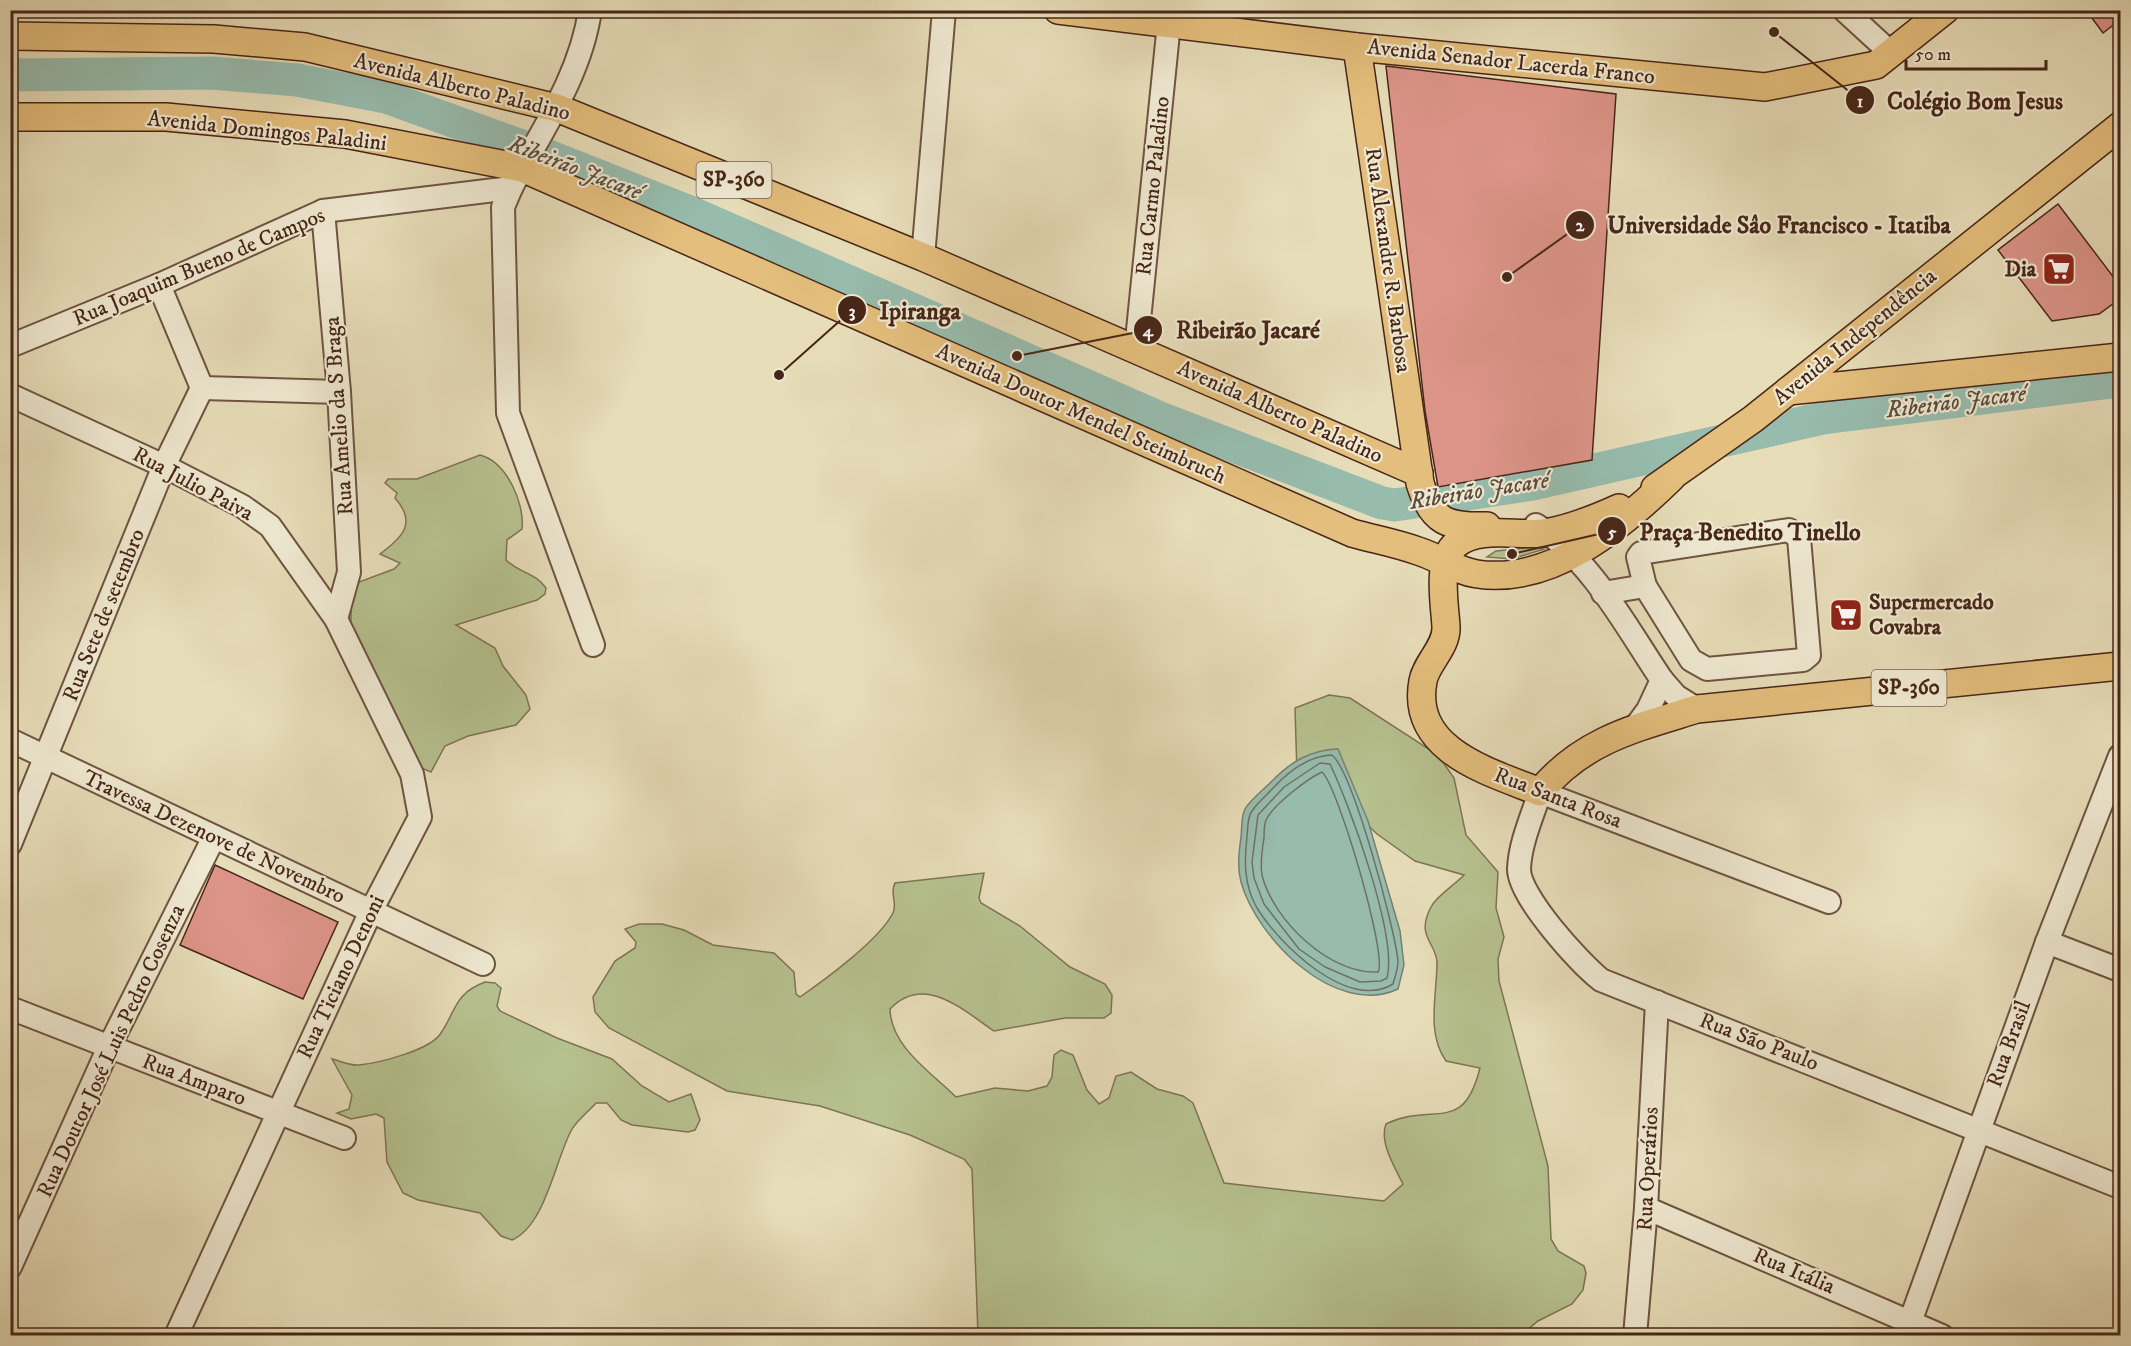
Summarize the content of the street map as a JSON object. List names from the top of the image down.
{
  "streets": {
    "main road": [
      "Avenida Senador Lacerda Franco",
      "Avenida Alberto Paladino",
      "Avenida Domingos Paladini",
      "SP-360",
      "Rua Alexandre R. Barbosa",
      "Avenida Independência",
      "Avenida Doutor Mendel Steimbruch",
      "Rua Santa Rosa"
    ],
    "street": [
      "Rua Carmo Paladino",
      "Rua Joaquim Bueno de Campos",
      "Rua Amelio da S Braga",
      "Rua Julio Paiva",
      "Rua Sete de setembro",
      "Travessa Dezenove de Novembro",
      "Rua Ticiano Denoni",
      "Rua São Paulo",
      "Rua Brasil",
      "Rua Doutor José Luis Pedro Cosenza",
      "Rua Amparo",
      "Rua Operários",
      "Rua Itália"
    ]
  },
  "crossings": [
    ["Avenida Senador Lacerda Franco", "Rua Carmo Paladino"],
    ["Avenida Senador Lacerda Franco", "Rua Alexandre R. Barbosa"],
    ["Avenida Alberto Paladino", "Rua Carmo Paladino"],
    ["Avenida Alberto Paladino", "Rua Alexandre R. Barbosa"],
    ["Avenida Domingos Paladini", "Rua Joaquim Bueno de Campos"],
    ["Avenida Domingos Paladini", "Avenida Doutor Mendel Steimbruch"],
    ["SP-360", "Rua Santa Rosa"],
    ["SP-360", "Rua São Paulo"],
    ["Rua Alexandre R. Barbosa", "Avenida Independência"],
    ["Rua Joaquim Bueno de Campos", "Avenida Doutor Mendel Steimbruch"],
    ["Rua Joaquim Bueno de Campos", "Rua Amelio da S Braga"],
    ["Avenida Independência", "Avenida Doutor Mendel Steimbruch"],
    ["Avenida Independência", "Rua Santa Rosa"],
    ["Avenida Doutor Mendel Steimbruch", "Rua Santa Rosa"],
    ["Rua Amelio da S Braga", "Rua Julio Paiva"],
    ["Rua Amelio da S Braga", "Rua Ticiano Denoni"],
    ["Rua Julio Paiva", "Rua Sete de setembro"],
    ["Rua Julio Paiva", "Rua Ticiano Denoni"],
    ["Rua Sete de setembro", "Travessa Dezenove de Novembro"],
    ["Rua Santa Rosa", "Rua São Paulo"],
    ["Travessa Dezenove de Novembro", "Rua Ticiano Denoni"],
    ["Travessa Dezenove de Novembro", "Rua Doutor José Luis Pedro Cosenza"],
    ["Rua Ticiano Denoni", "Rua Amparo"],
    ["Rua São Paulo", "Rua Brasil"],
    ["Rua São Paulo", "Rua Operários"],
    ["Rua Brasil", "Rua Itália"],
    ["Rua Doutor José Luis Pedro Cosenza", "Rua Amparo"],
    ["Rua Operários", "Rua Itália"]
  ],
  "water": ["Ribeirão Jacaré"],
  "places": {
    "other": [
      "Colégio Bom Jesus",
      "Universidade Sâo Francisco - Itatiba",
      "Ribeirão Jacaré",
      "Ipiranga",
      "Praça Benedito Tinello"
    ],
    "supermarket": ["Dia", "Supermercado Covabra"]
  },
  "scale_bar": "50 m"
}
